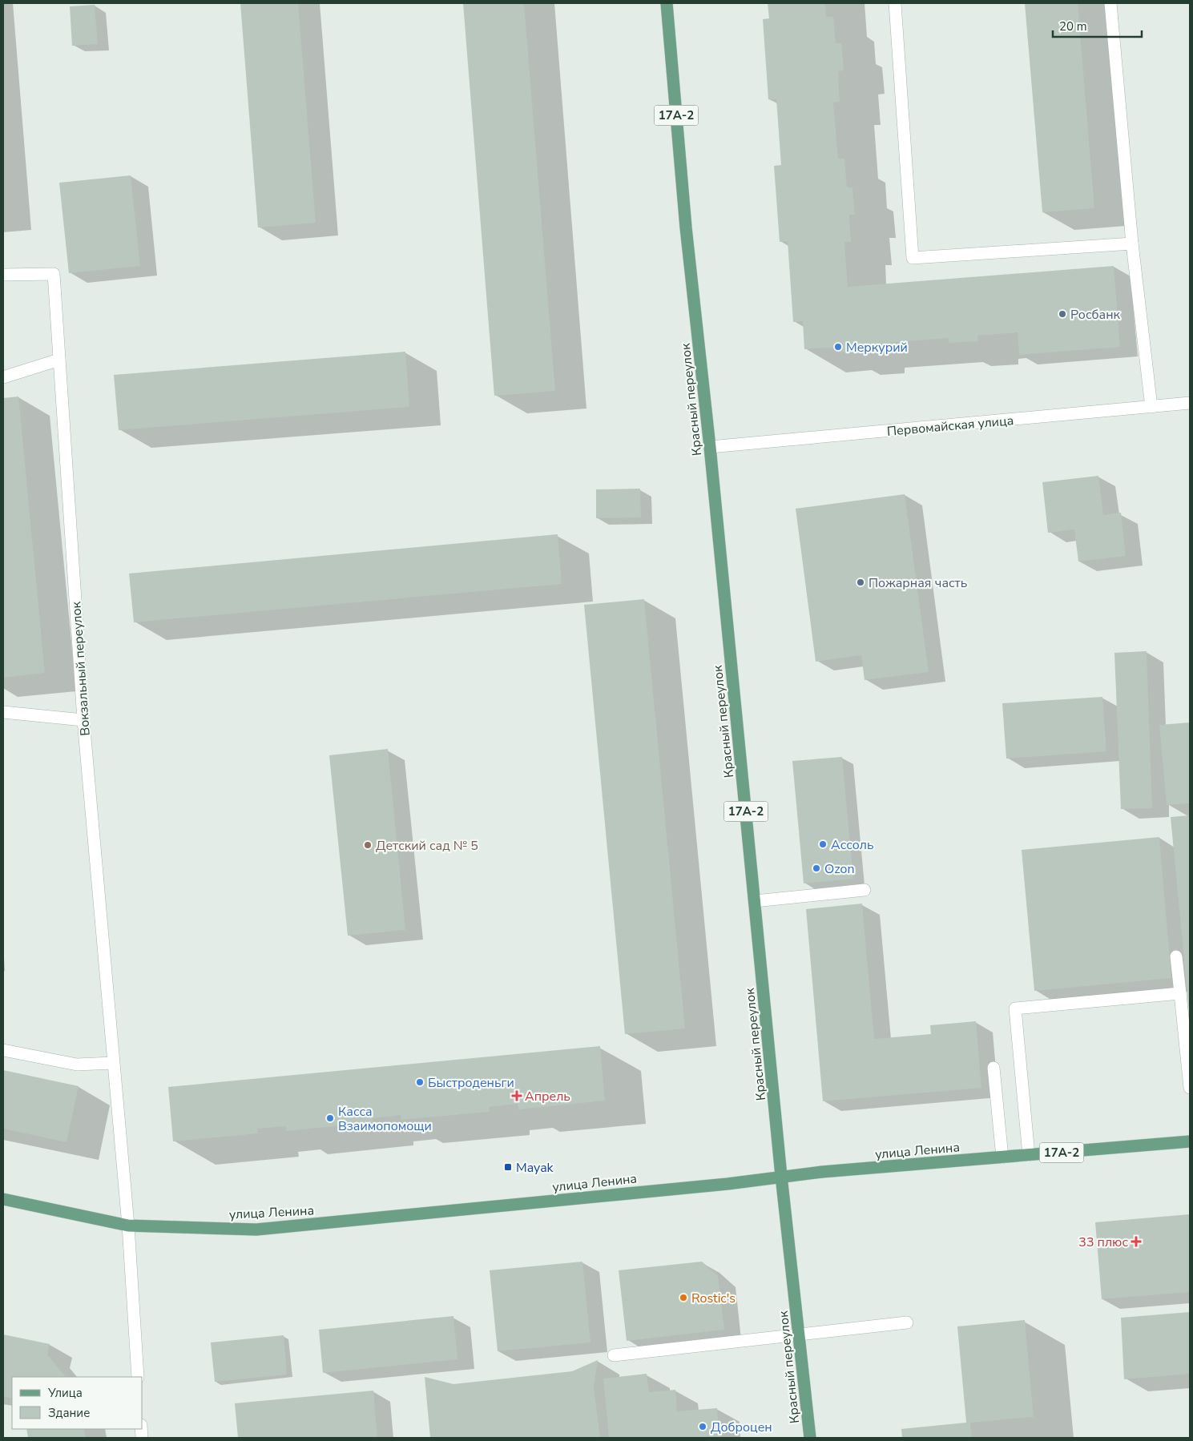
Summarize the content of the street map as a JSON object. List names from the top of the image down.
{
  "streets": {
    "main road": ["17А-2", "Красный переулок", "улица Ленина"],
    "street": ["Первомайская улица", "Вокзальный переулок"]
  },
  "crossings": [
    ["Красный переулок", "Первомайская улица"],
    ["Красный переулок", "улица Ленина"],
    ["Вокзальный переулок", "улица Ленина"]
  ],
  "places": {
    "other": [
      "Росбанк",
      "Меркурий",
      "Пожарная часть",
      "Ассоль",
      "Детский сад № 5",
      "Ozon",
      "Быстроденьги",
      "Касса Взаимопомощи",
      "Rostic's",
      "Доброцен"
    ],
    "health": ["Апрель", "33 плюс"],
    "transit": ["Mayak"]
  },
  "legend": ["Улица", "Здание"],
  "scale_bar": "20 m"
}
